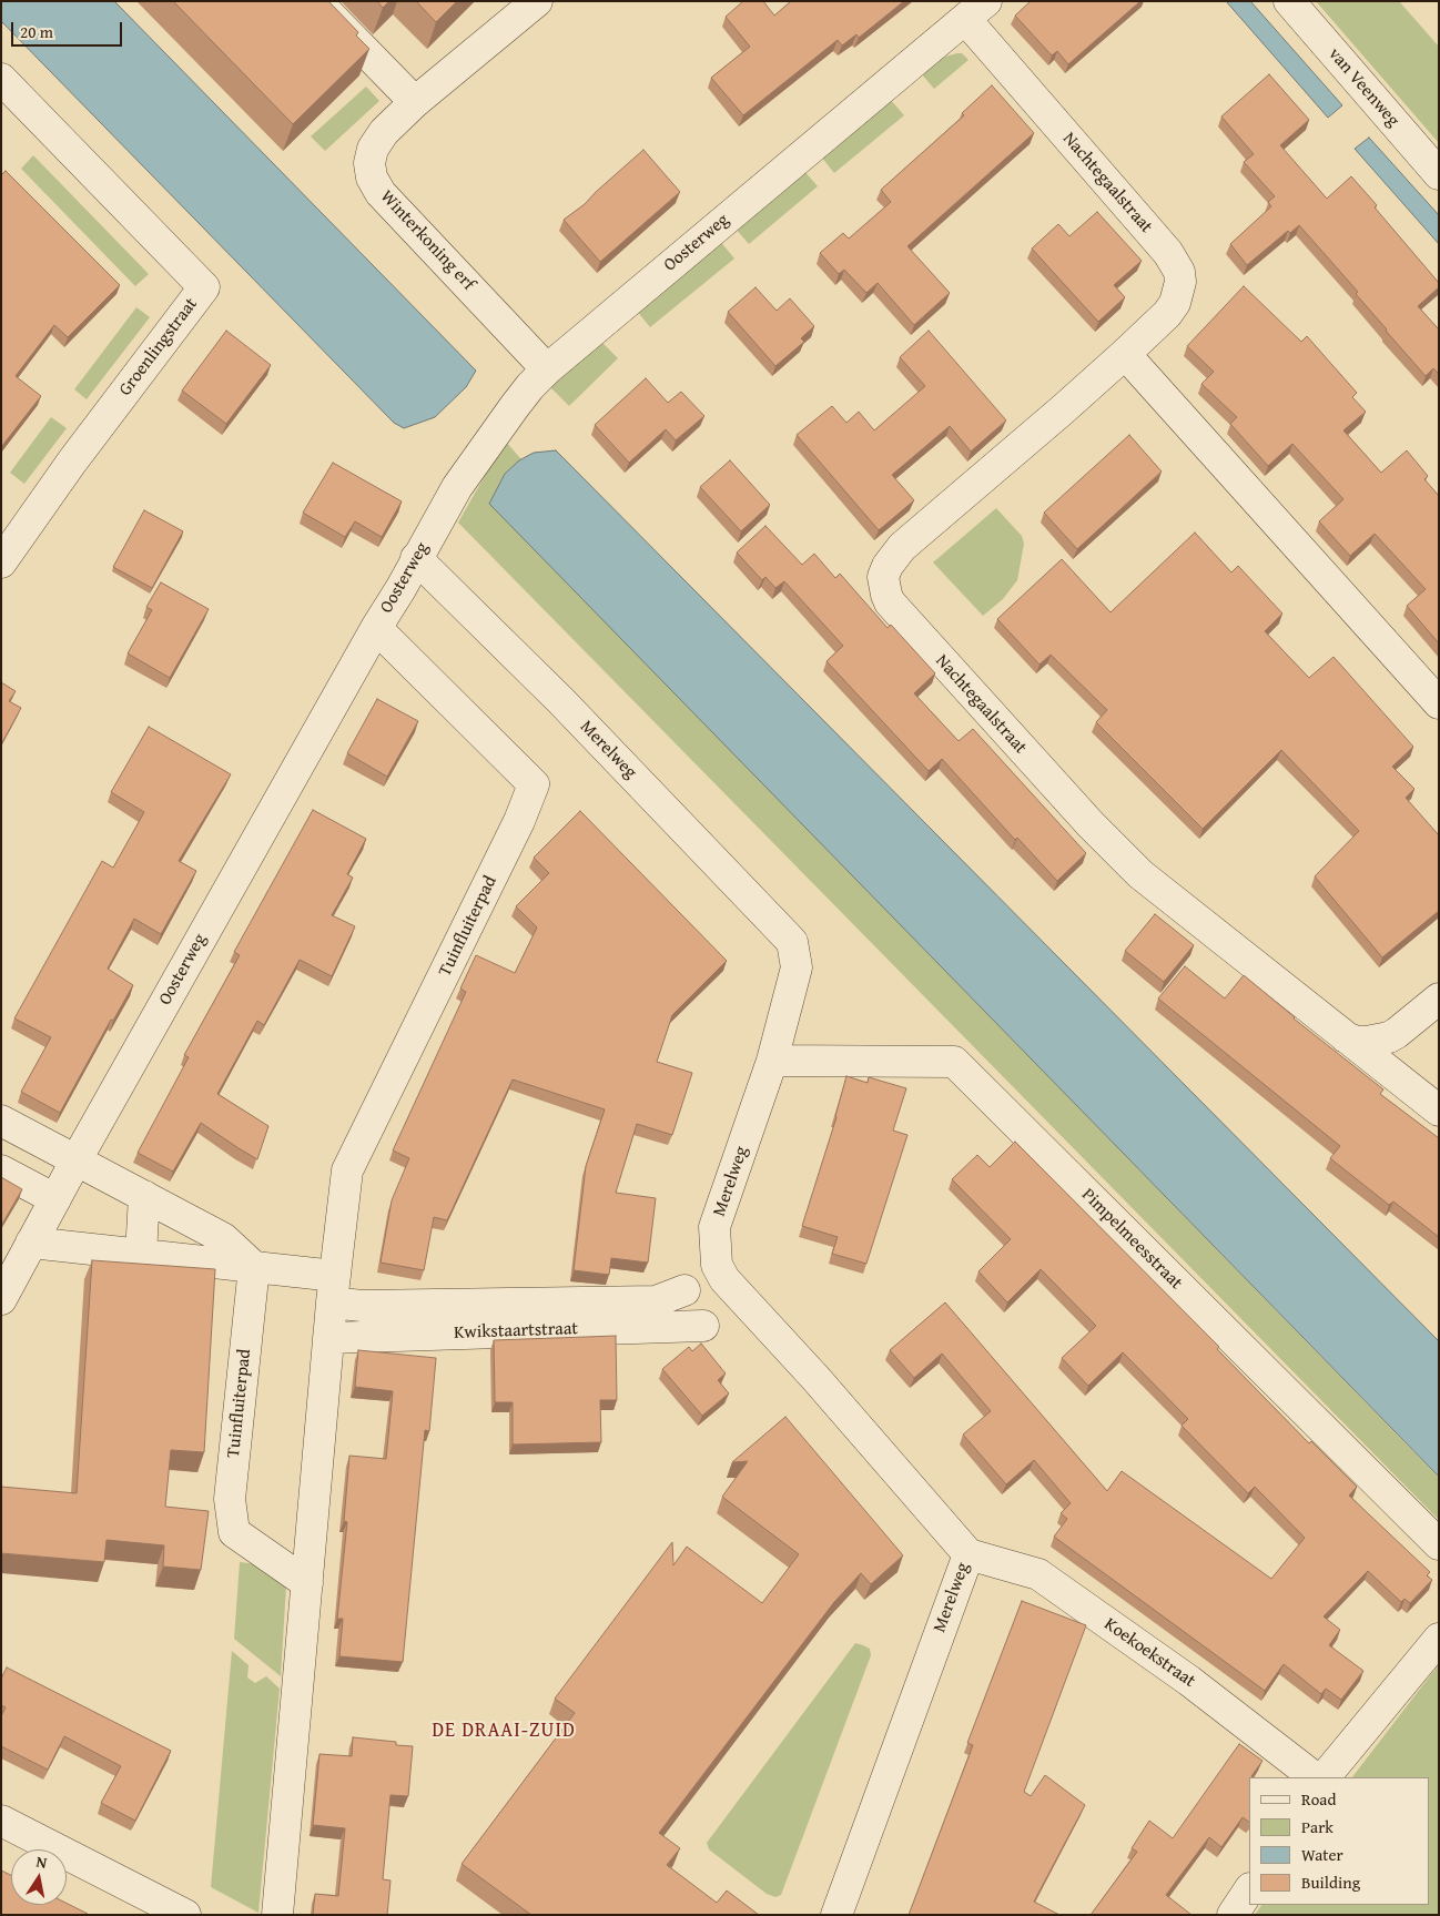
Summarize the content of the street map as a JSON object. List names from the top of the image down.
{
  "streets": {
    "street": [
      "van Veenweg",
      "Nachtegaalstraat",
      "Winterkoning erf",
      "Oosterweg",
      "Groenlingstraat",
      "Merelweg",
      "Tuinfluiterpad",
      "Pimpelmeesstraat",
      "Kwikstaartstraat",
      "Koekoekstraat"
    ]
  },
  "crossings": [
    ["Nachtegaalstraat", "Oosterweg"],
    ["Winterkoning erf", "Oosterweg"],
    ["Oosterweg", "Merelweg"],
    ["Oosterweg", "Tuinfluiterpad"],
    ["Merelweg", "Pimpelmeesstraat"],
    ["Merelweg", "Koekoekstraat"],
    ["Tuinfluiterpad", "Kwikstaartstraat"]
  ],
  "districts": ["DE DRAAI-ZUID"],
  "legend": [
    "Road",
    "Park",
    "Water",
    "Building"
  ],
  "scale_bar": "20 m",
  "north": "top"
}
